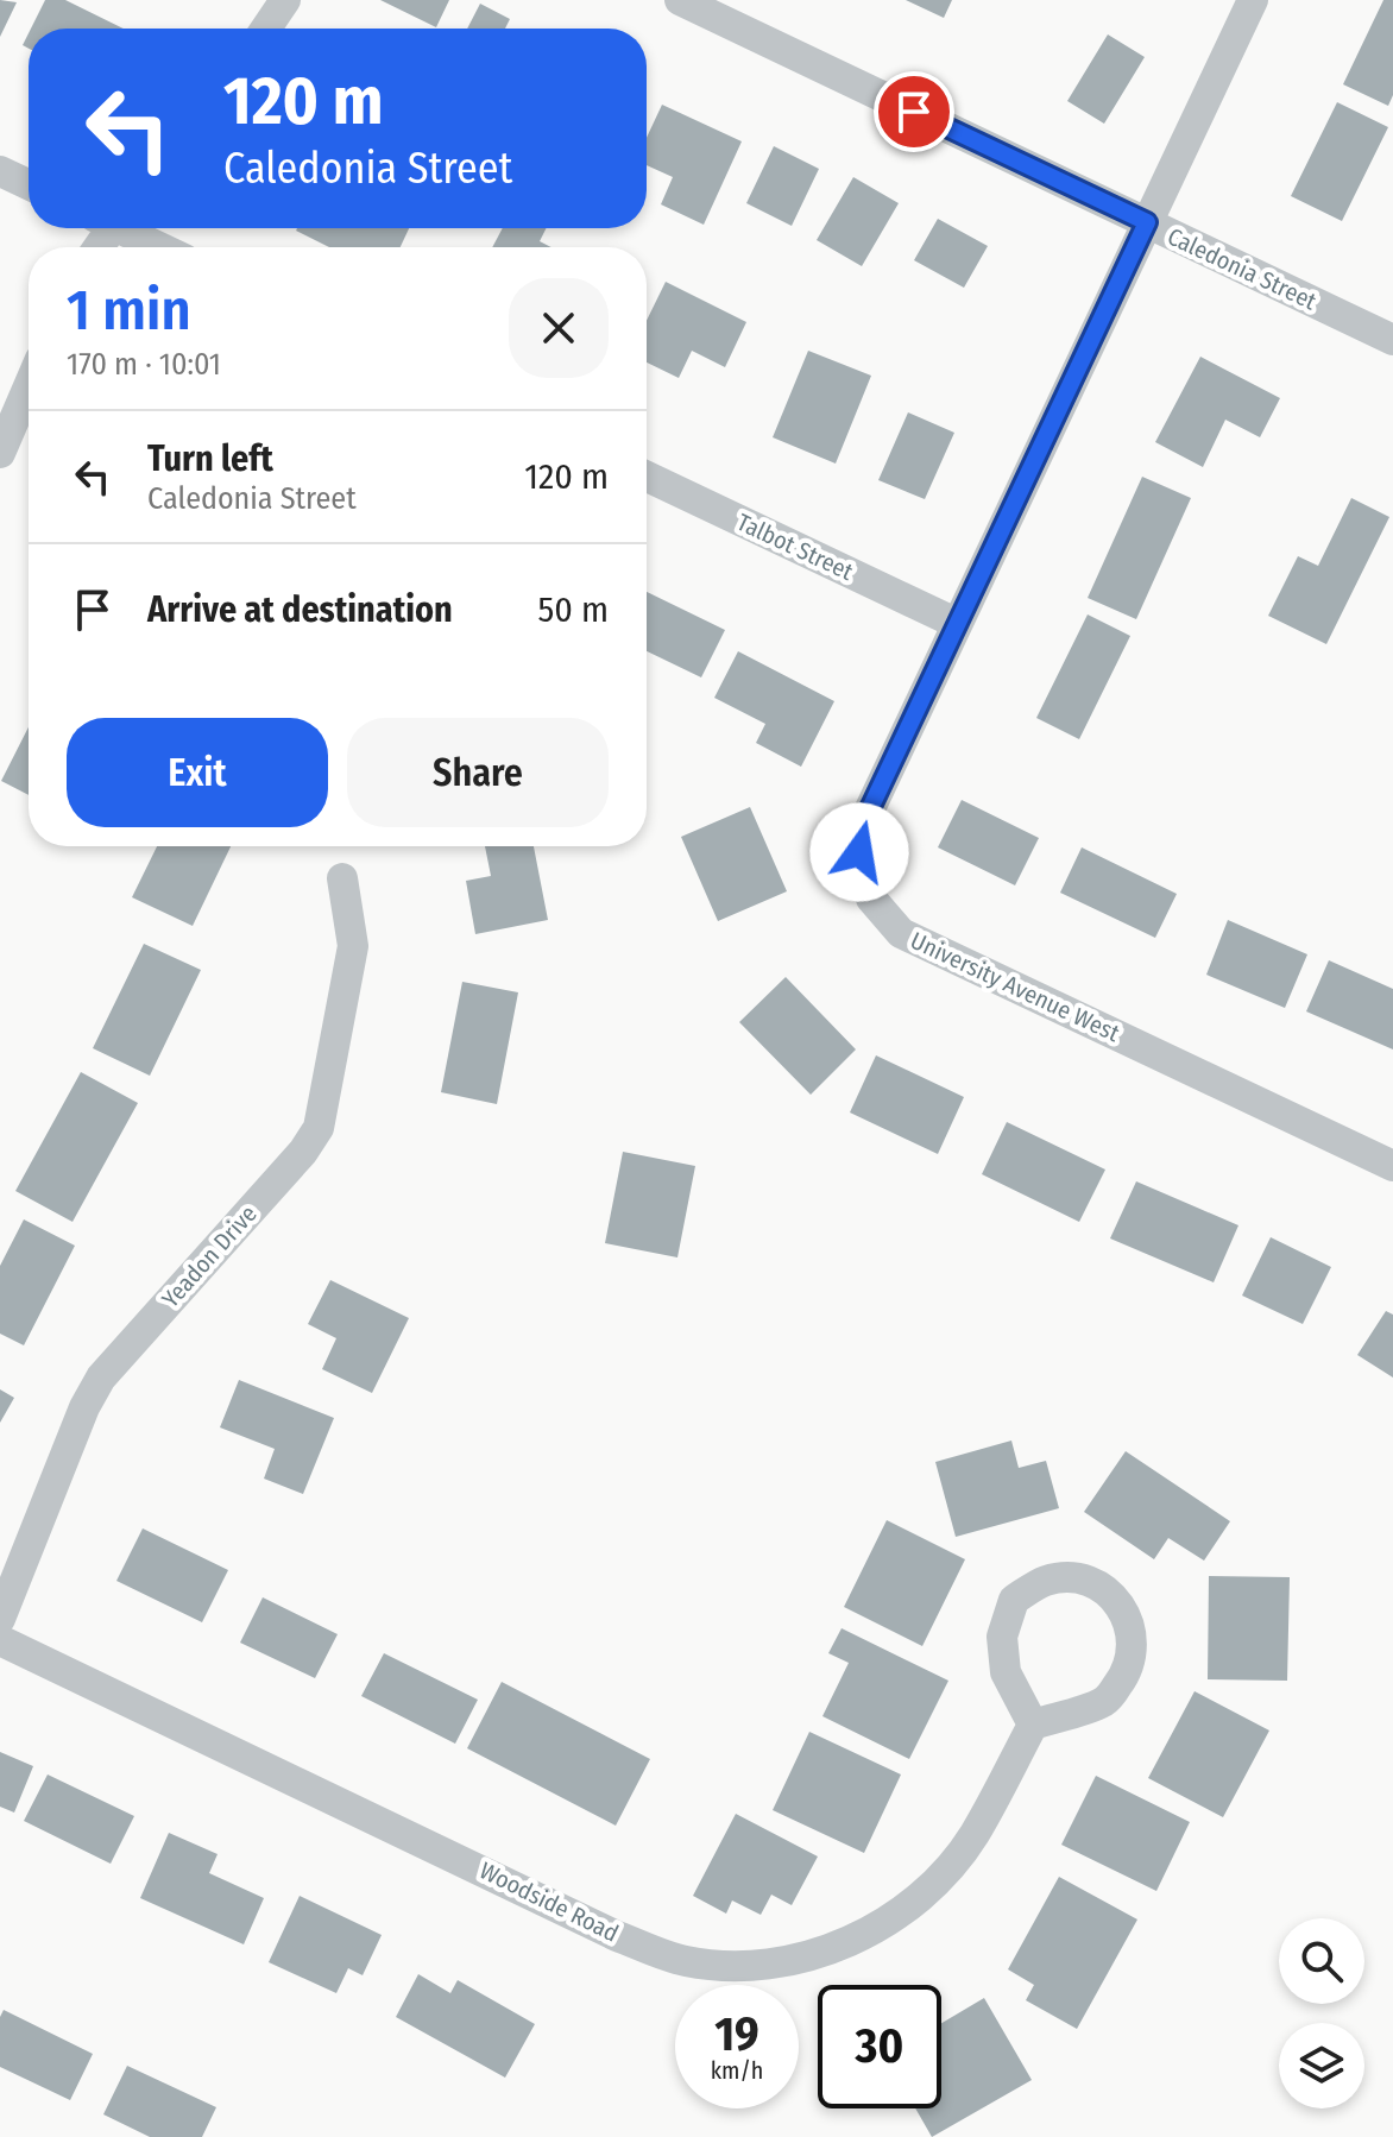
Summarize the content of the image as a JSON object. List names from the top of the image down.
{
  "streets": {
    "street": [
      "Caledonia Street",
      "Talbot Street",
      "University Avenue West",
      "Yeadon Drive",
      "Woodside Road"
    ]
  },
  "crossings": [
    ["Caledonia Street", "University Avenue West"],
    ["Talbot Street", "University Avenue West"]
  ],
  "page": {
    "turn": ["120 m", "Caledonia Street"],
    "heading": ["1 min", "170 m · 10:01"],
    "list": [
      {
        "name": "Turn left",
        "note": "Caledonia Street",
        "value": "120 m"
      },
      {
        "name": "Arrive at destination",
        "value": "50 m"
      }
    ],
    "buttons": ["Exit", "Share"],
    "speed": "19 km/h",
    "limit": "30"
  }
}
